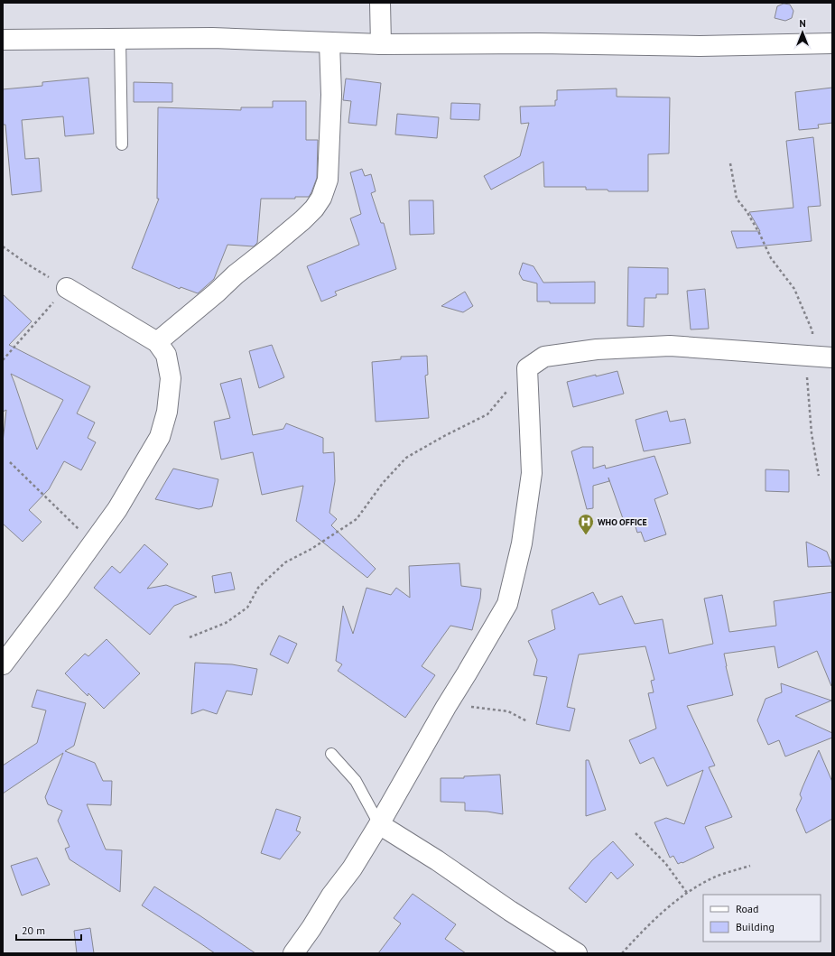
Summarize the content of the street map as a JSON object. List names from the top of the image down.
{
  "places": {
    "hospital": ["WHO OFFICE"]
  },
  "legend": ["Road", "Building"],
  "scale_bar": "20 m",
  "north": "top"
}
